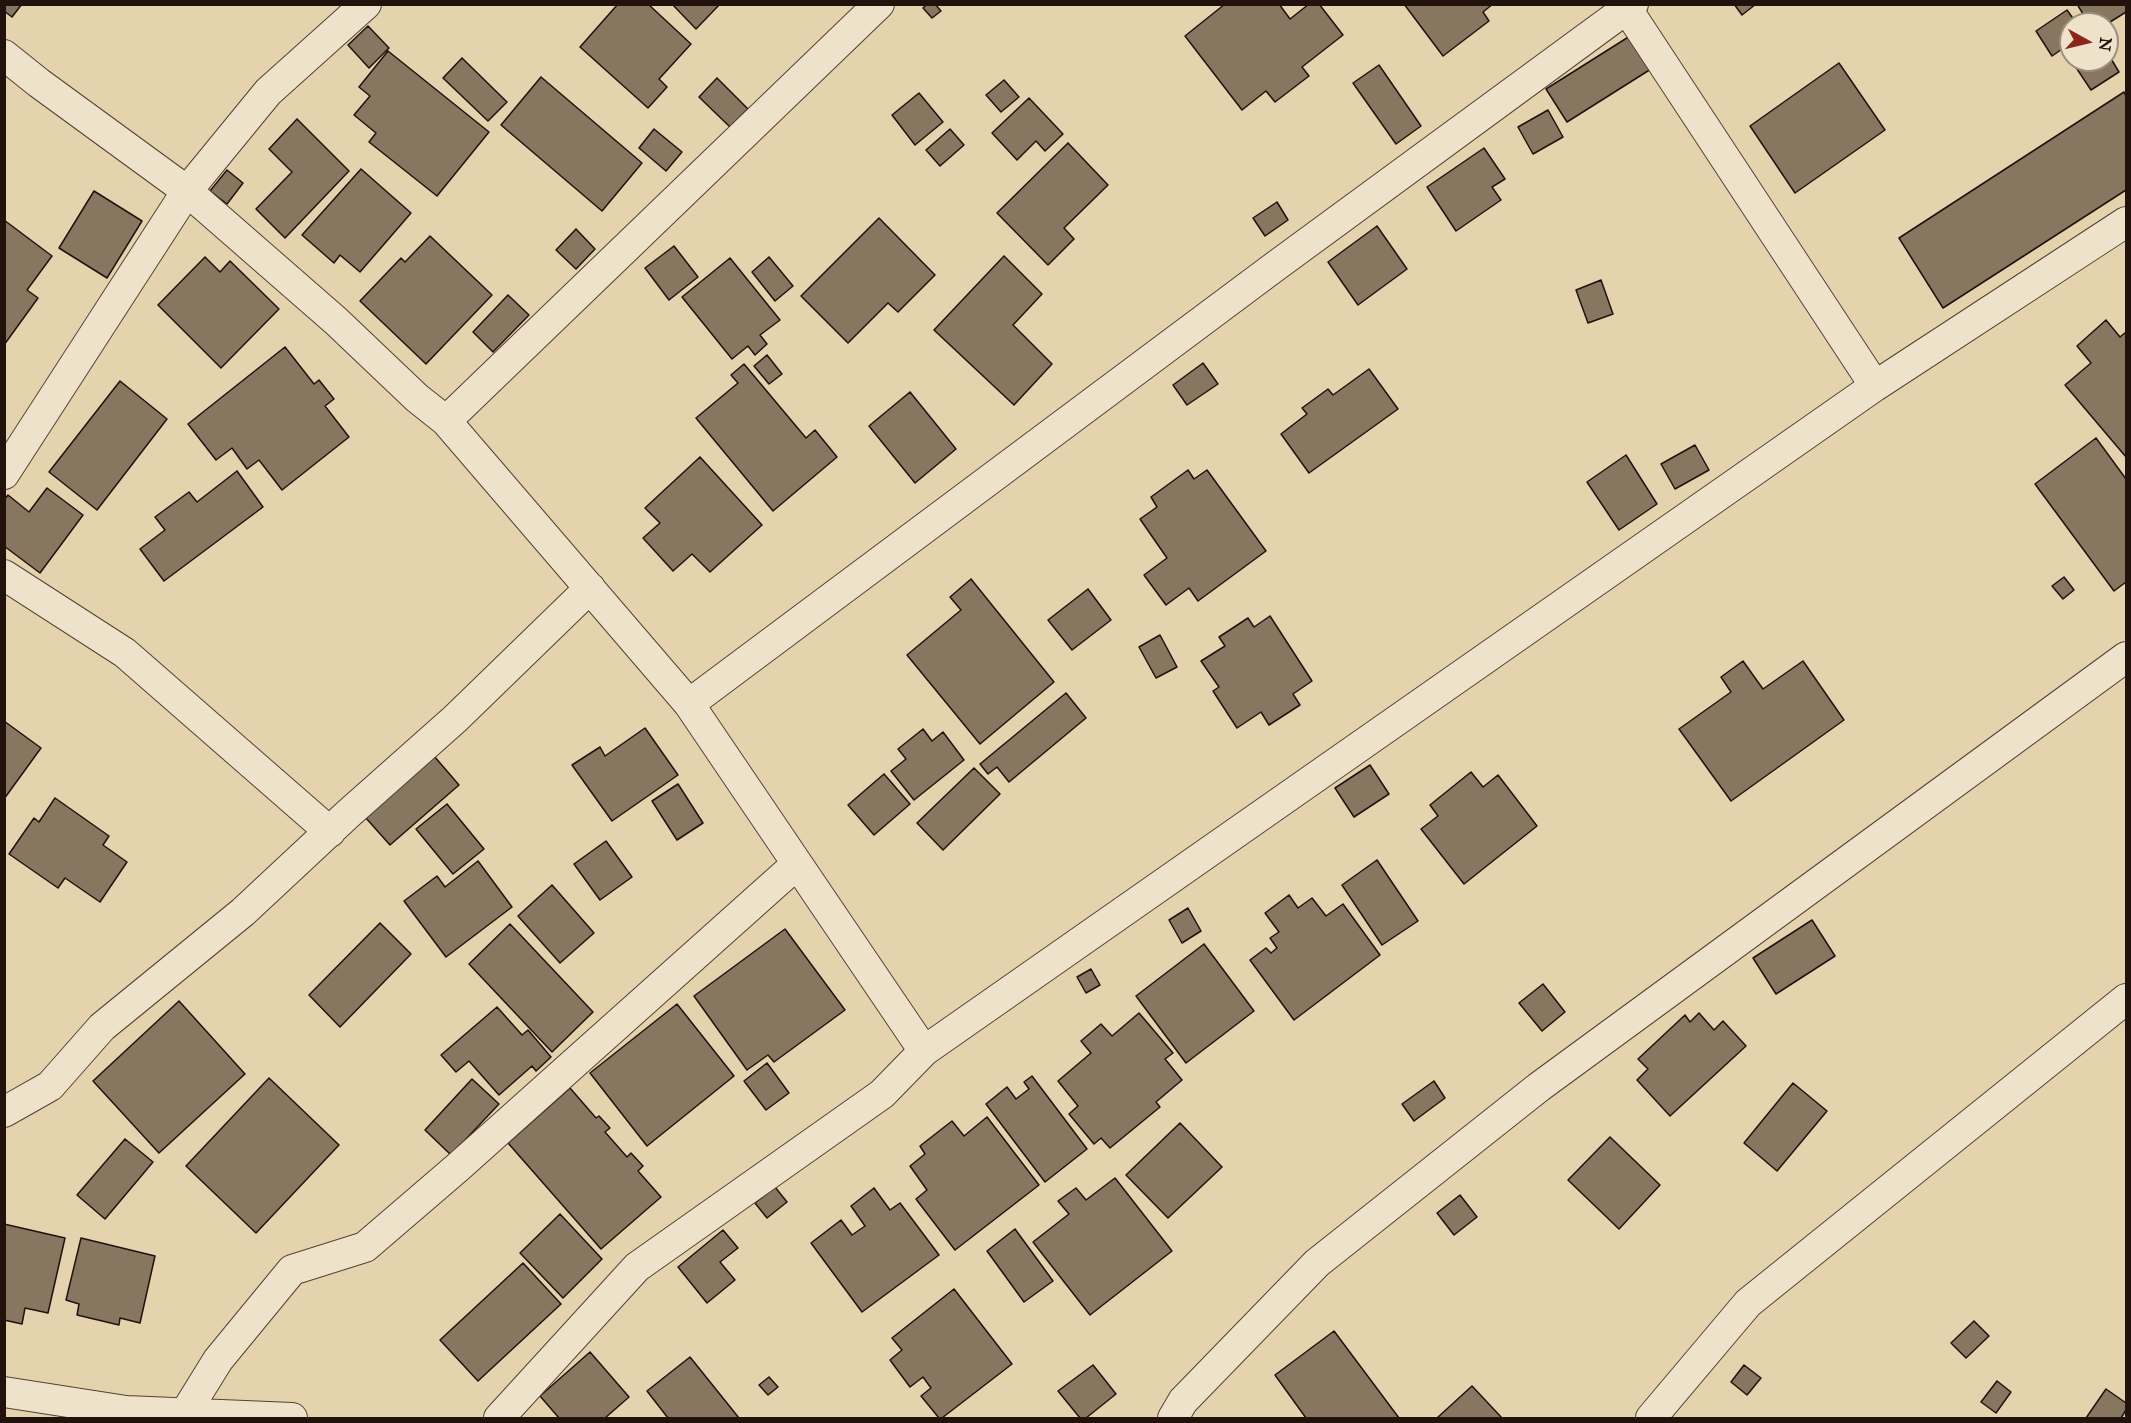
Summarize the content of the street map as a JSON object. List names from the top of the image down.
{
  "north": "right"
}
